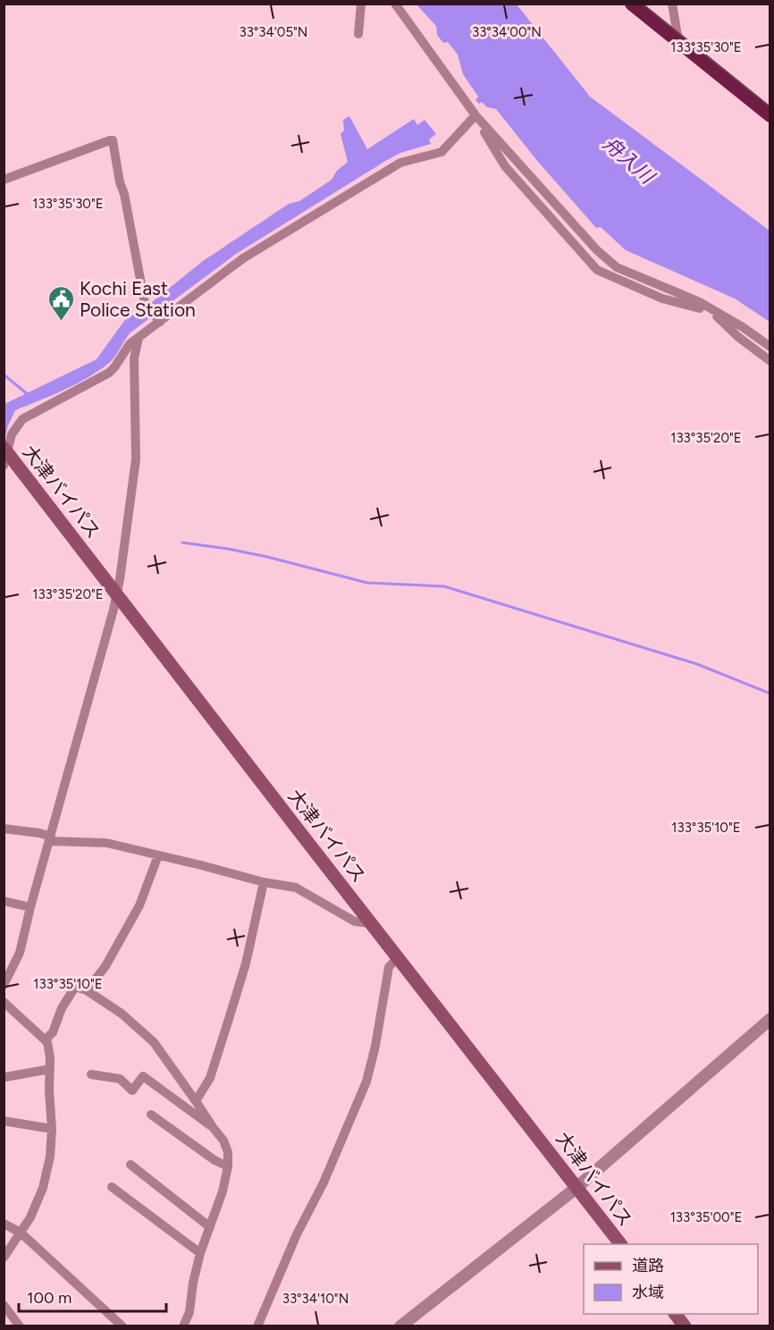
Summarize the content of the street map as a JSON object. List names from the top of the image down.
{
  "streets": {
    "main road": ["大津バイパス"]
  },
  "water": ["舟入川"],
  "places": {
    "public building": ["Kochi East Police Station"]
  },
  "legend": ["道路", "水域"],
  "scale_bar": "100 m",
  "coordinates": [
    "33°34'05\"N",
    "33°34'00\"N",
    "133°35'30\"E",
    "133°35'20\"E",
    "133°35'10\"E",
    "133°35'00\"E",
    "33°34'10\"N"
  ]
}
